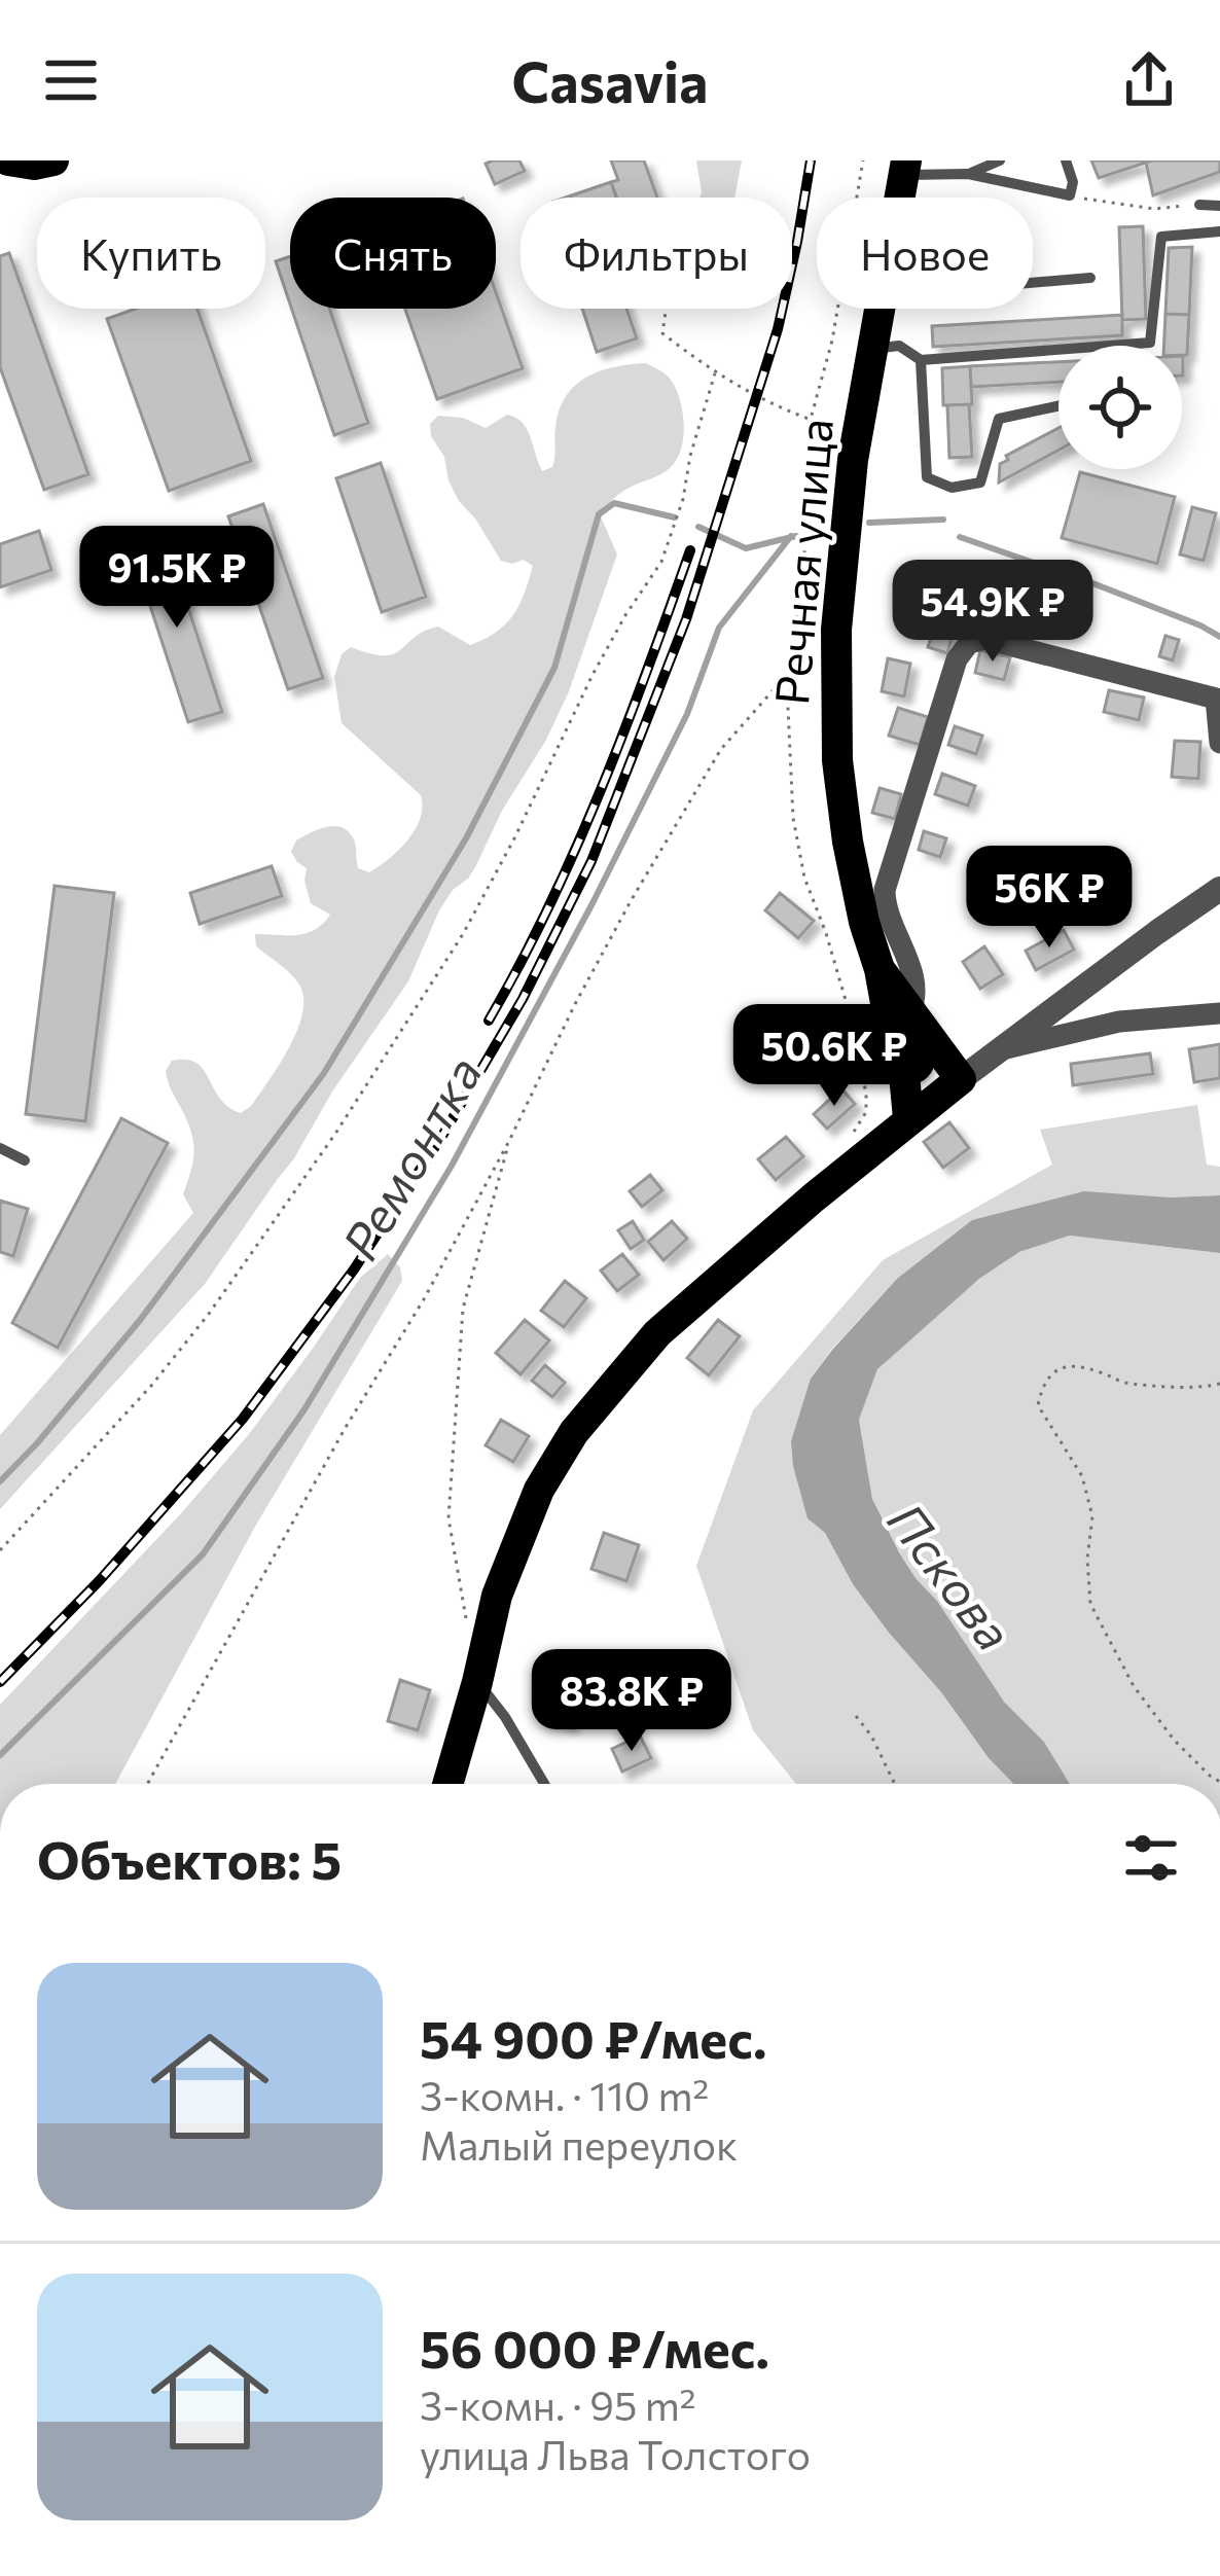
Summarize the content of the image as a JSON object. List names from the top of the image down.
{
  "streets": {
    "main road": ["Речная улица"]
  },
  "water": ["Ремонтка", "Пскова"],
  "page": {
    "header": "Casavia",
    "chip": [
      "Купить",
      "Снять",
      "Фильтры",
      "Новое"
    ],
    "price": [
      "91.5K ₽",
      "54.9K ₽",
      "56K ₽",
      "50.6K ₽",
      "83.8K ₽"
    ],
    "heading": "Объектов: 5",
    "list": [
      {
        "name": "54 900 ₽/мес.",
        "note": "3-комн. · 110 m² · Малый переулок"
      },
      {
        "name": "56 000 ₽/мес.",
        "note": "3-комн. · 95 m² · улица Льва Толстого"
      }
    ]
  }
}
